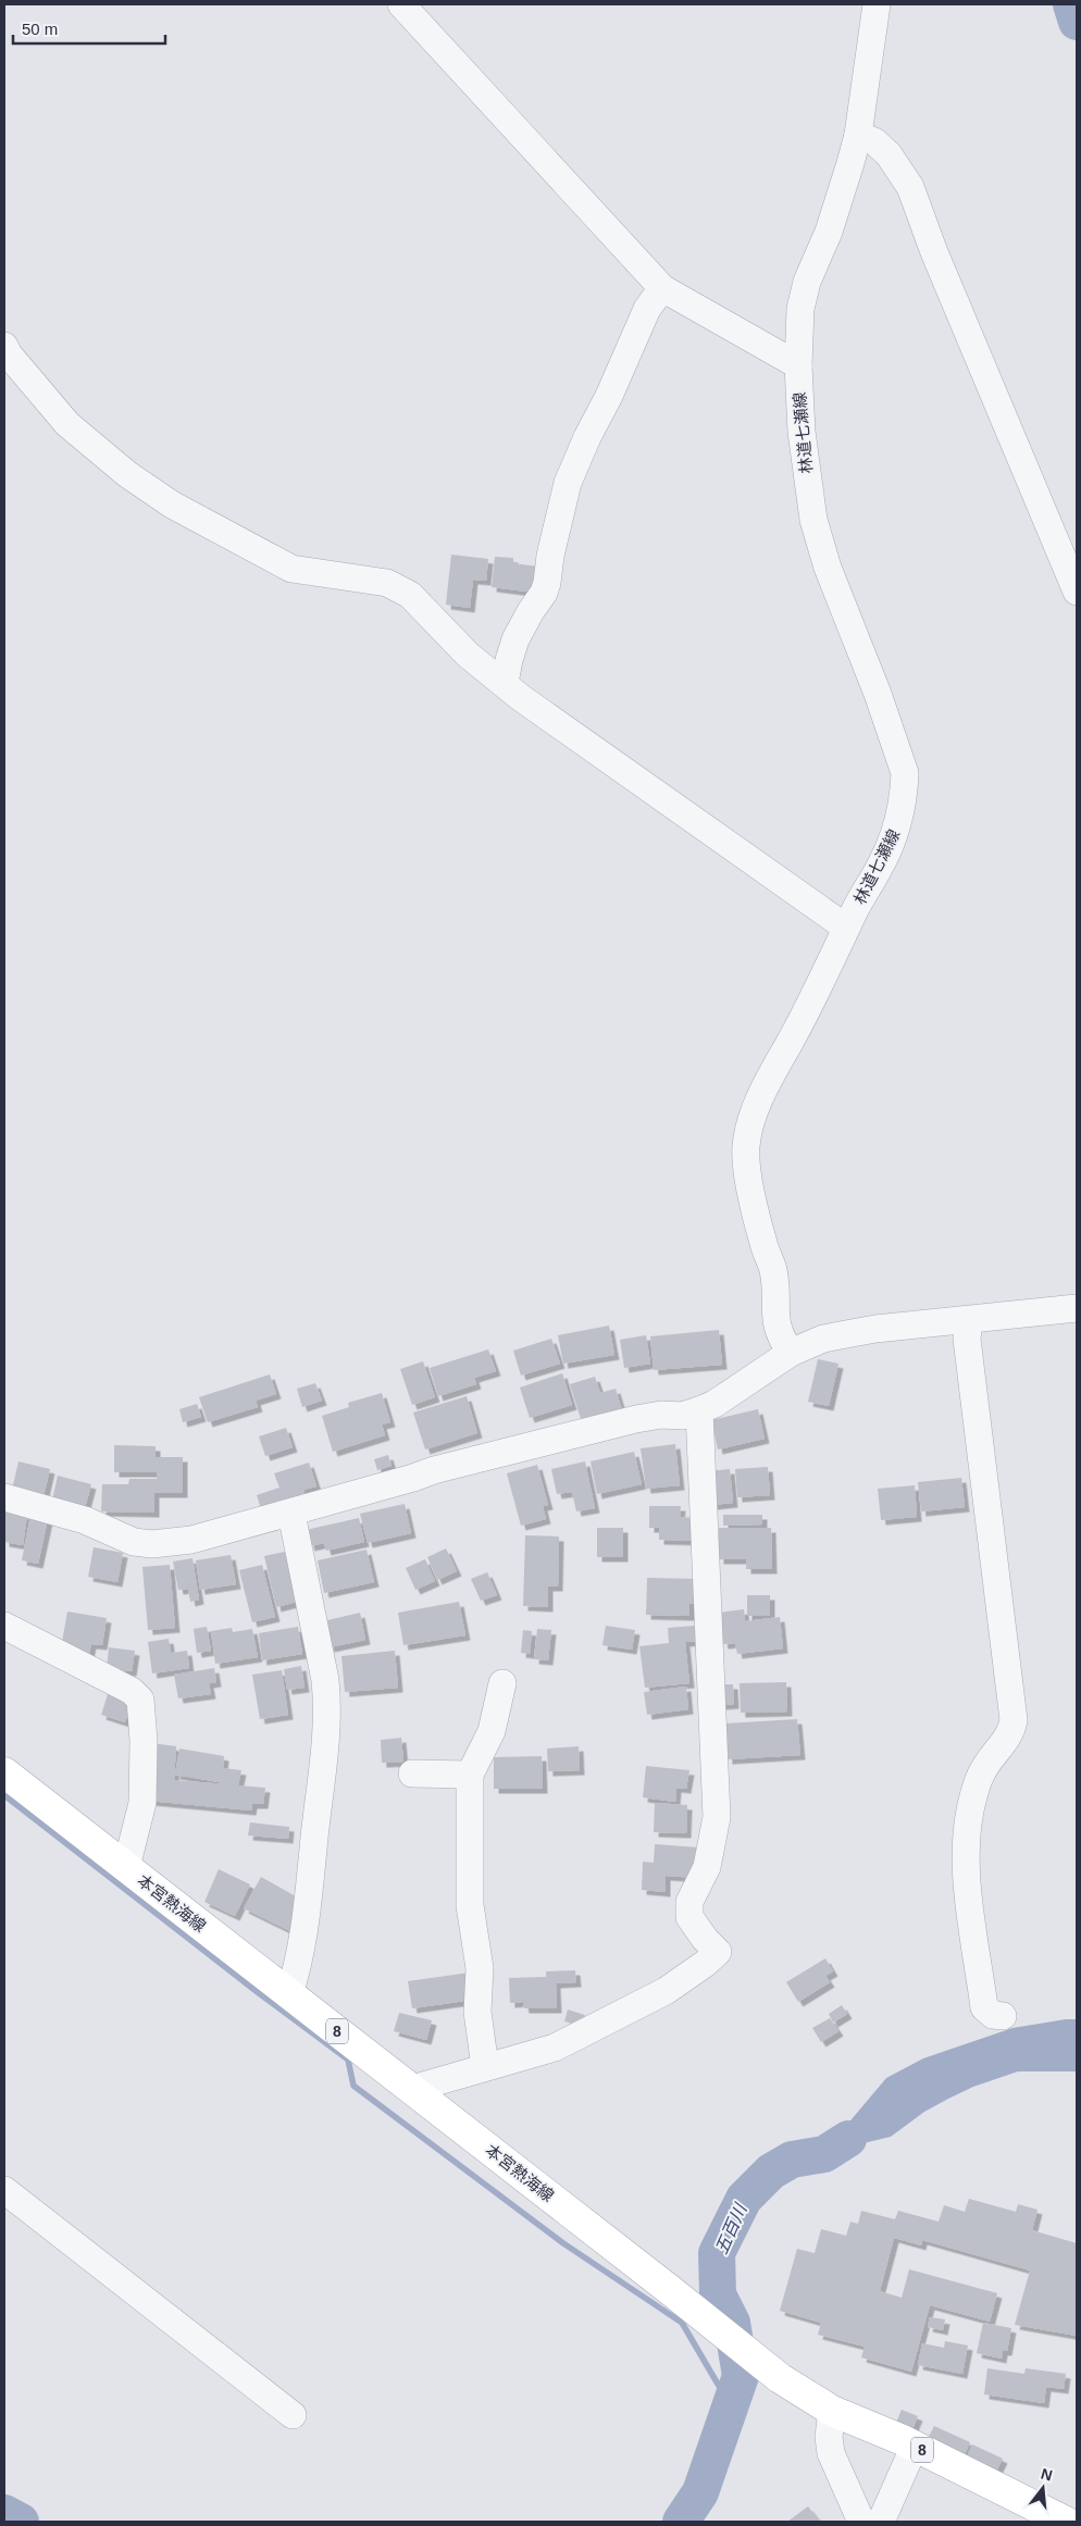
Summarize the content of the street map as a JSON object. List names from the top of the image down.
{
  "streets": {
    "main road": ["本宮熱海線", "8"],
    "street": ["林道七瀬線"]
  },
  "water": ["五百川"],
  "scale_bar": "50 m",
  "north": "top"
}
